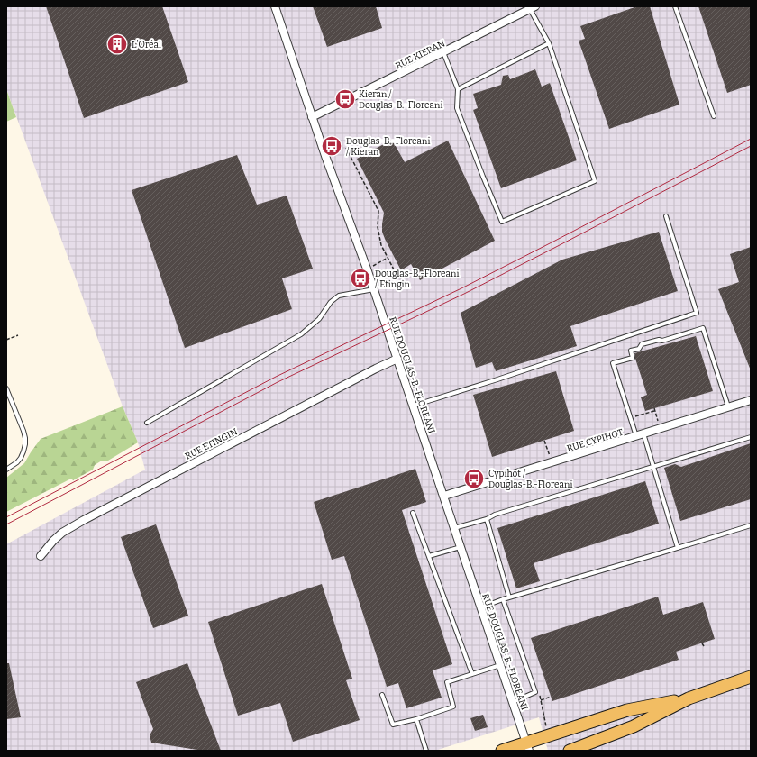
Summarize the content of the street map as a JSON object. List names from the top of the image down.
{
  "streets": {
    "street": [
      "RUE KIERAN",
      "RUE DOUGLAS-B.-FLOREANI",
      "RUE CYPIHOT",
      "RUE ETINGIN"
    ]
  },
  "crossings": [
    ["RUE KIERAN", "RUE DOUGLAS-B.-FLOREANI"],
    ["RUE DOUGLAS-B.-FLOREANI", "RUE CYPIHOT"],
    ["RUE DOUGLAS-B.-FLOREANI", "RUE ETINGIN"]
  ],
  "places": {
    "building": ["L'Oréal"],
    "bus stop": [
      "Kieran / Douglas-B.-Floreani",
      "Douglas-B.-Floreani / Kieran",
      "Douglas-B.-Floreani / Etingin",
      "Cypihot / Douglas-B.-Floreani"
    ]
  }
}
